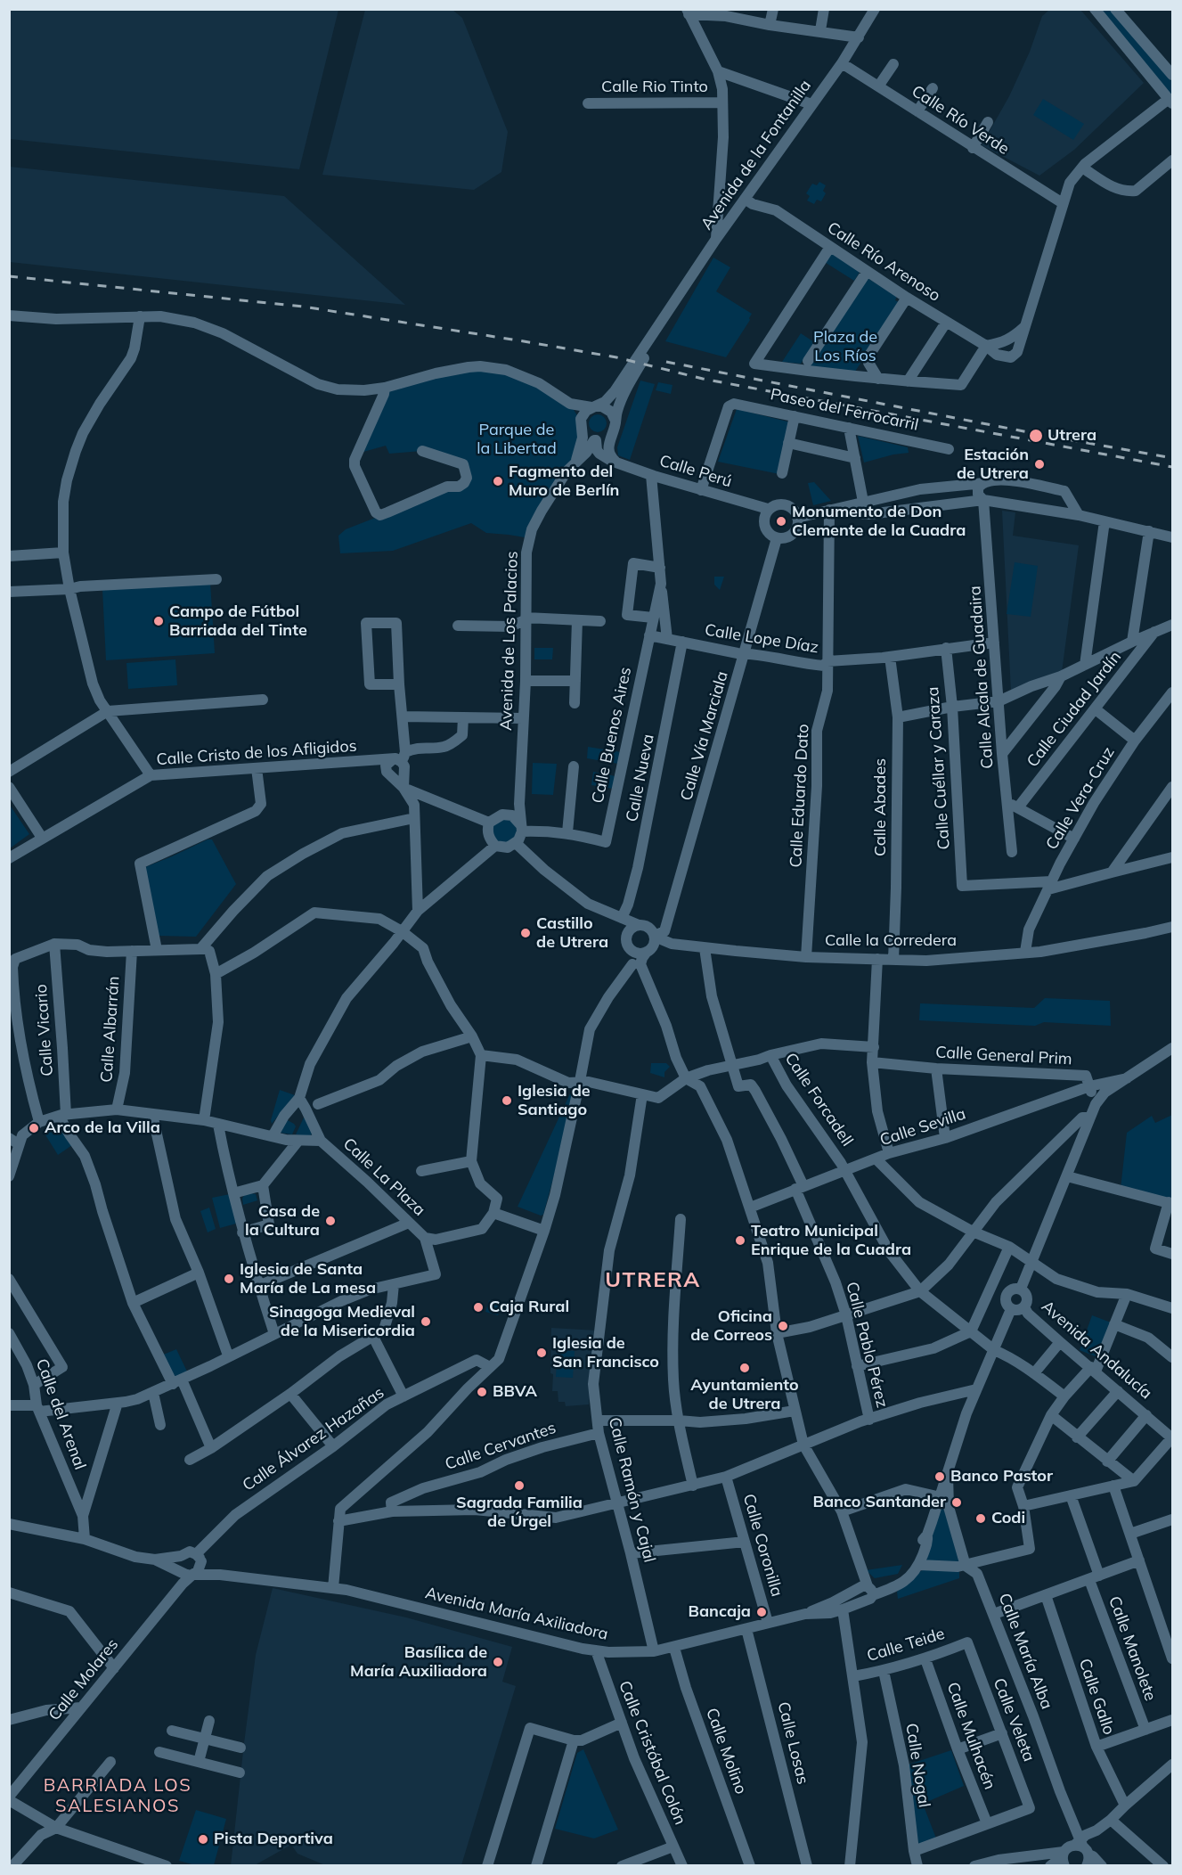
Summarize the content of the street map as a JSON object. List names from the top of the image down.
{
  "streets": {
    "street": [
      "Calle Rio Tinto",
      "Calle Río Verde",
      "Avenida de la Fontanilla",
      "Calle Río Arenoso",
      "Paseo del Ferrocarril",
      "Calle Perú",
      "Calle Lope Díaz",
      "Avenida de Los Palacios",
      "Calle Alcala de Guadaira",
      "Calle Ciudad Jardín",
      "Calle Buenos Aires",
      "Calle Vía Marciala",
      "Calle Cristo de los Afligidos",
      "Calle Cuéllar y Caraza",
      "Calle Nueva",
      "Calle Eduardo Dato",
      "Calle Vera-Cruz",
      "Calle Abades",
      "Calle la Corredera",
      "Calle Albarrán",
      "Calle Vicario",
      "Calle General Prim",
      "Calle Forcadell",
      "Calle Sevilla",
      "Calle La Plaza",
      "Calle Pablo Pérez",
      "Avenida Andalucía",
      "Calle del Arenal",
      "Calle Álvarez Hazañas",
      "Calle Cervantes",
      "Calle Ramón y Cajal",
      "Calle Coronilla",
      "Avenida María Axiliadora",
      "Calle Teide",
      "Calle Manolete",
      "Calle María Alba",
      "Calle Molares",
      "Calle Gallo",
      "Calle Veleta",
      "Calle Mulhacén",
      "Calle Losas",
      "Calle Molino",
      "Calle Cristóbal Colón",
      "Calle Nogal"
    ]
  },
  "crossings": [
    ["Calle Río Verde", "Avenida de la Fontanilla"],
    ["Avenida de la Fontanilla", "Calle Río Arenoso"],
    ["Avenida de la Fontanilla", "Avenida de Los Palacios"],
    ["Paseo del Ferrocarril", "Calle Perú"],
    ["Calle Perú", "Calle Vía Marciala"],
    ["Calle Lope Díaz", "Calle Alcala de Guadaira"],
    ["Calle Lope Díaz", "Calle Buenos Aires"],
    ["Calle Lope Díaz", "Calle Vía Marciala"],
    ["Calle Lope Díaz", "Calle Cuéllar y Caraza"],
    ["Calle Lope Díaz", "Calle Nueva"],
    ["Calle Lope Díaz", "Calle Eduardo Dato"],
    ["Calle Lope Díaz", "Calle Abades"],
    ["Calle Alcala de Guadaira", "Calle Ciudad Jardín"],
    ["Calle Vía Marciala", "Calle la Corredera"],
    ["Calle Cuéllar y Caraza", "Calle Vera-Cruz"],
    ["Calle Eduardo Dato", "Calle la Corredera"],
    ["Calle Vera-Cruz", "Calle la Corredera"],
    ["Calle Abades", "Calle la Corredera"],
    ["Calle General Prim", "Calle Sevilla"],
    ["Calle Forcadell", "Calle Sevilla"],
    ["Calle Sevilla", "Calle Pablo Pérez"],
    ["Calle Álvarez Hazañas", "Avenida María Axiliadora"],
    ["Calle Álvarez Hazañas", "Calle Molares"],
    ["Calle Cervantes", "Calle Ramón y Cajal"],
    ["Calle Ramón y Cajal", "Avenida María Axiliadora"],
    ["Calle Coronilla", "Avenida María Axiliadora"],
    ["Avenida María Axiliadora", "Calle Molares"],
    ["Avenida María Axiliadora", "Calle Losas"],
    ["Avenida María Axiliadora", "Calle Molino"],
    ["Avenida María Axiliadora", "Calle Cristóbal Colón"],
    ["Calle Teide", "Calle Veleta"],
    ["Calle Teide", "Calle Mulhacén"],
    ["Calle Teide", "Calle Nogal"],
    ["Calle Veleta", "Calle Mulhacén"]
  ],
  "districts": ["UTRERA", "BARRIADA LOS SALESIANOS"],
  "parks": ["Plaza de Los Ríos", "Parque de la Libertad"],
  "places": [
    "Utrera",
    "Estación de Utrera",
    "Fagmento del Muro de Berlín",
    "Monumento de Don Clemente de la Cuadra",
    "Campo de Fútbol Barriada del Tinte",
    "Castillo de Utrera",
    "Iglesia de Santiago",
    "Arco de la Villa",
    "Casa de la Cultura",
    "Teatro Municipal Enrique de la Cuadra",
    "Iglesia de Santa María de La mesa",
    "Caja Rural",
    "Sinagoga Medieval de la Misericordia",
    "Oficina de Correos",
    "Iglesia de San Francisco",
    "Ayuntamiento de Utrera",
    "BBVA",
    "Banco Pastor",
    "Sagrada Familia de Úrgel",
    "Banco Santander",
    "Codi",
    "Bancaja",
    "Basílica de María Auxiliadora",
    "Pista Deportiva"
  ]
}
